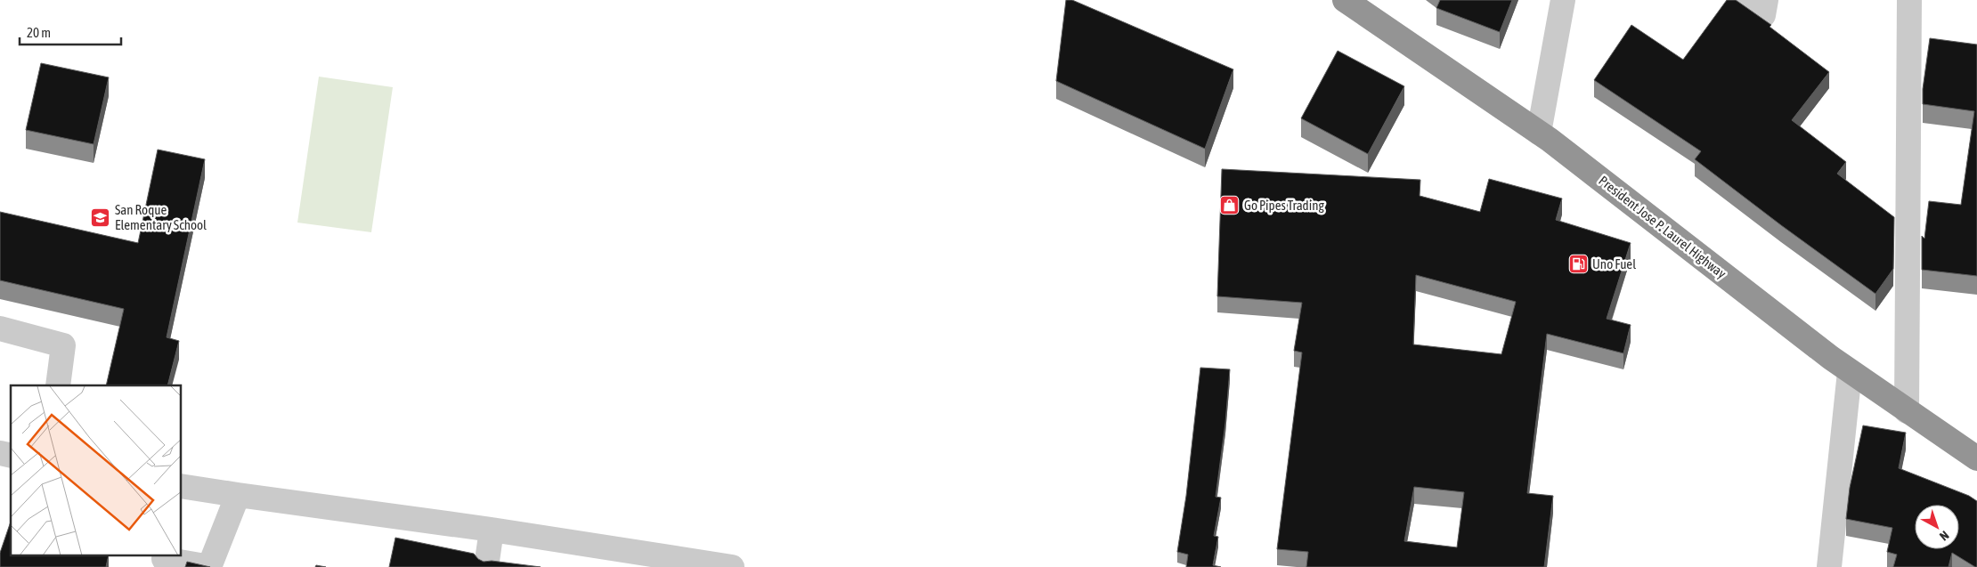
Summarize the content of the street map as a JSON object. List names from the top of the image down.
{
  "streets": {
    "highway": ["President Jose P. Laurel Highway"]
  },
  "places": {
    "shop": ["Go Pipes Trading"],
    "school or university": ["San Roque Elementary School"],
    "fuel station": ["Uno Fuel"]
  },
  "scale_bar": "20 m",
  "north": "bottom right"
}
